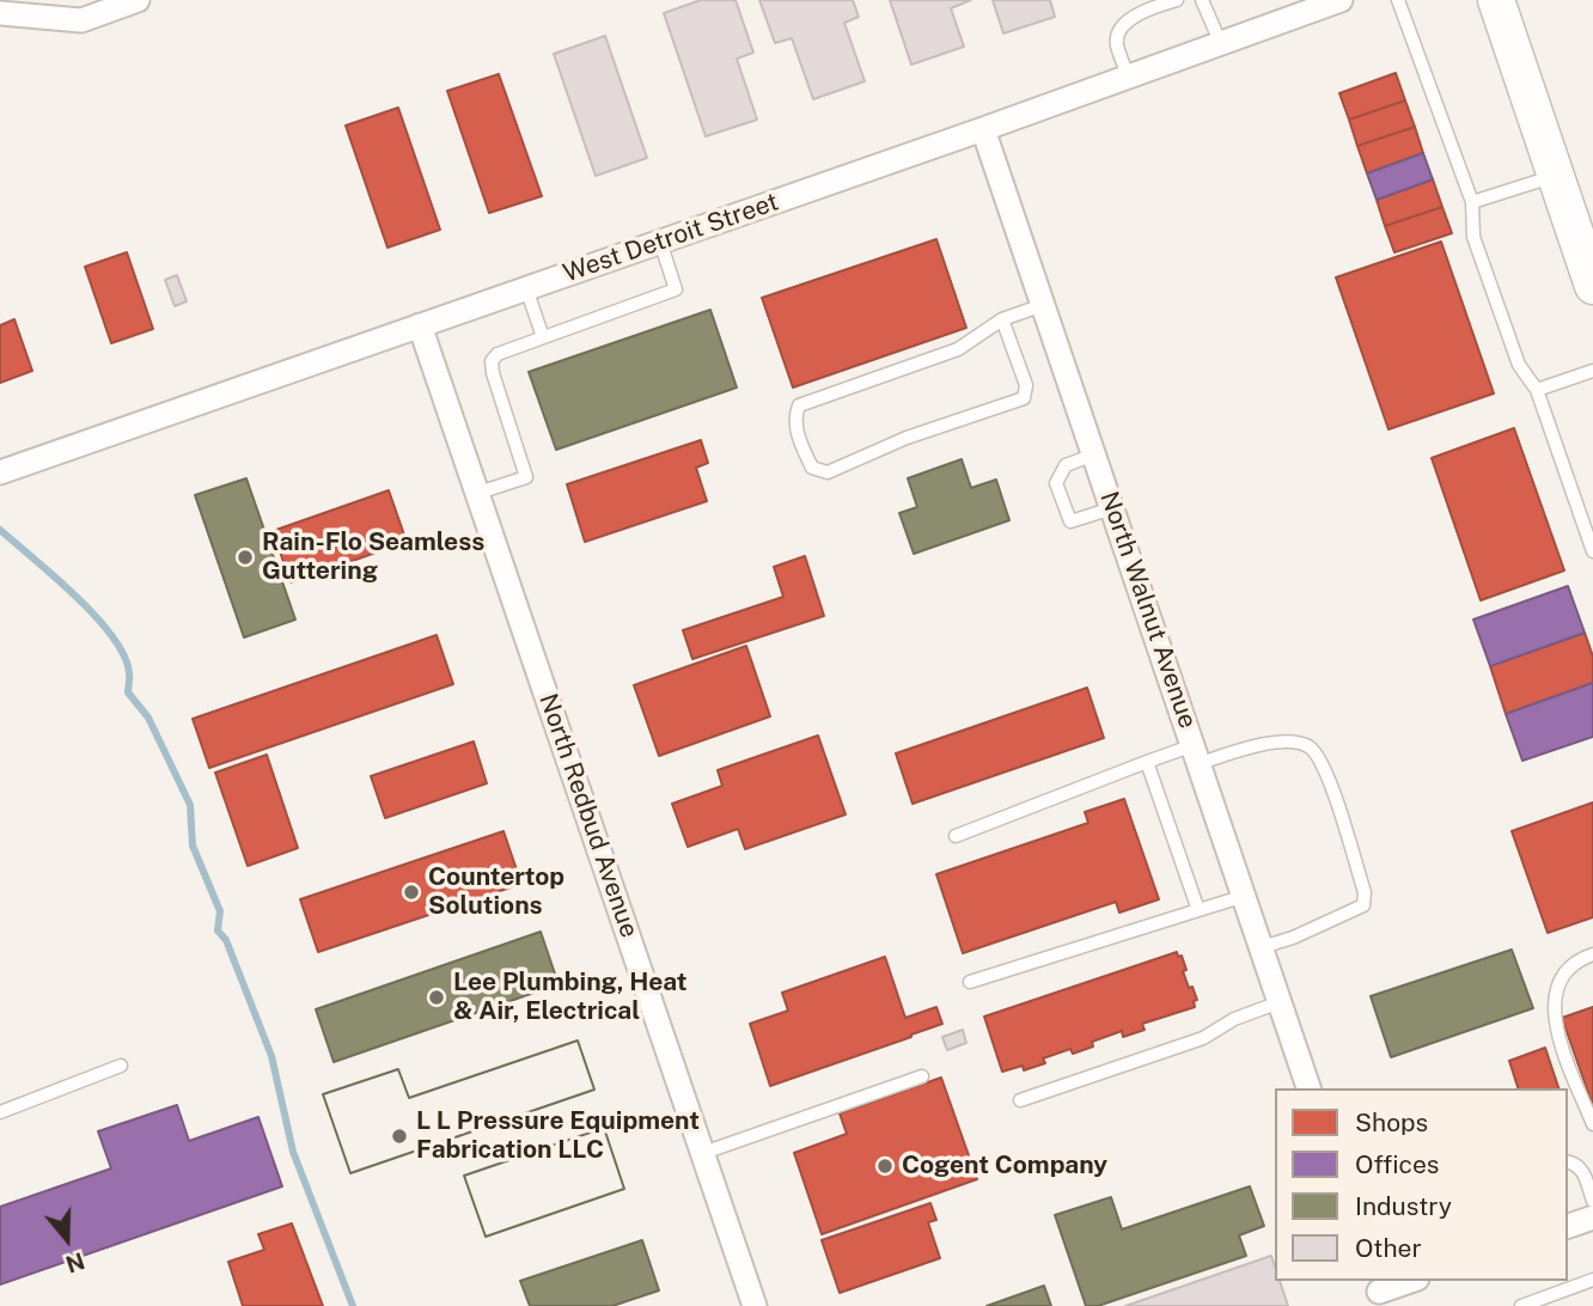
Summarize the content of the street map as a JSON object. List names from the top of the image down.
{
  "streets": {
    "street": ["West Detroit Street", "North Walnut Avenue", "North Redbud Avenue"]
  },
  "crossings": [
    ["West Detroit Street", "North Walnut Avenue"],
    ["West Detroit Street", "North Redbud Avenue"]
  ],
  "places": [
    "Rain-Flo Seamless Guttering",
    "Countertop Solutions",
    "Lee Plumbing, Heat & Air, Electrical",
    "L L Pressure Equipment Fabrication LLC",
    "Cogent Company"
  ],
  "legend": [
    "Shops",
    "Offices",
    "Industry",
    "Other"
  ],
  "north": "bottom"
}
